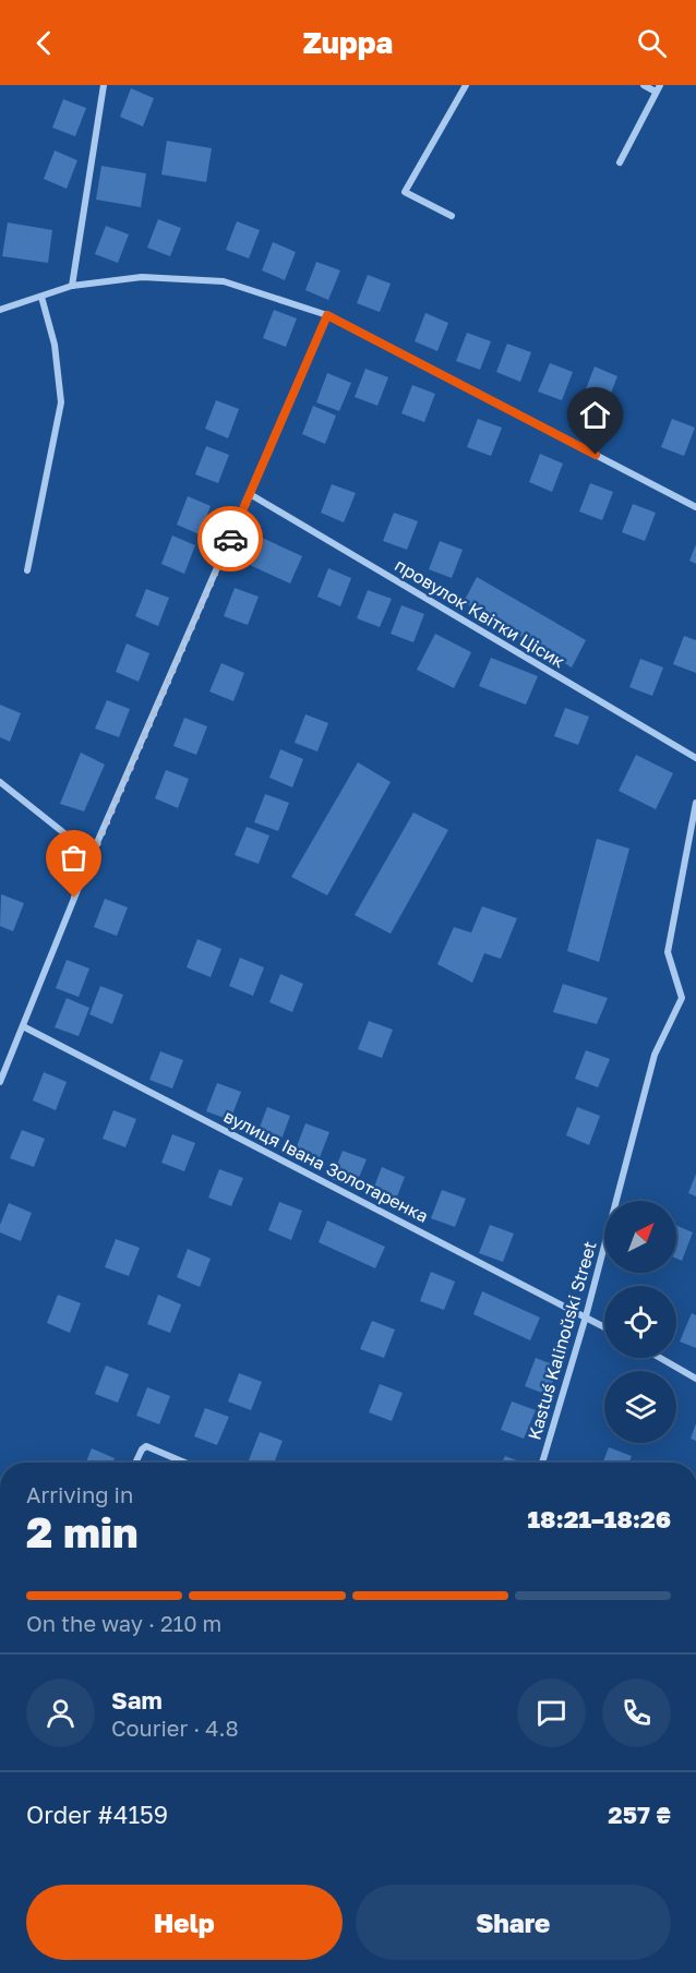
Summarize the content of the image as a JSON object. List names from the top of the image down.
{
  "streets": {
    "street": ["провулок Квітки Цісик", "вулиця Івана Золотаренка", "Kastuś Kalinoŭski Street"]
  },
  "crossings": [
    ["вулиця Івана Золотаренка", "Kastuś Kalinoŭski Street"]
  ],
  "north": "top right",
  "page": {
    "header": "Zuppa",
    "heading": ["2 min", "Arriving in", "18:21–18:26"],
    "panel": [
      "Sam",
      "Courier · 4.8",
      "Order #4159",
      "257 ₴"
    ],
    "bar": "On the way · 210 m",
    "buttons": ["Help", "Share"]
  }
}
